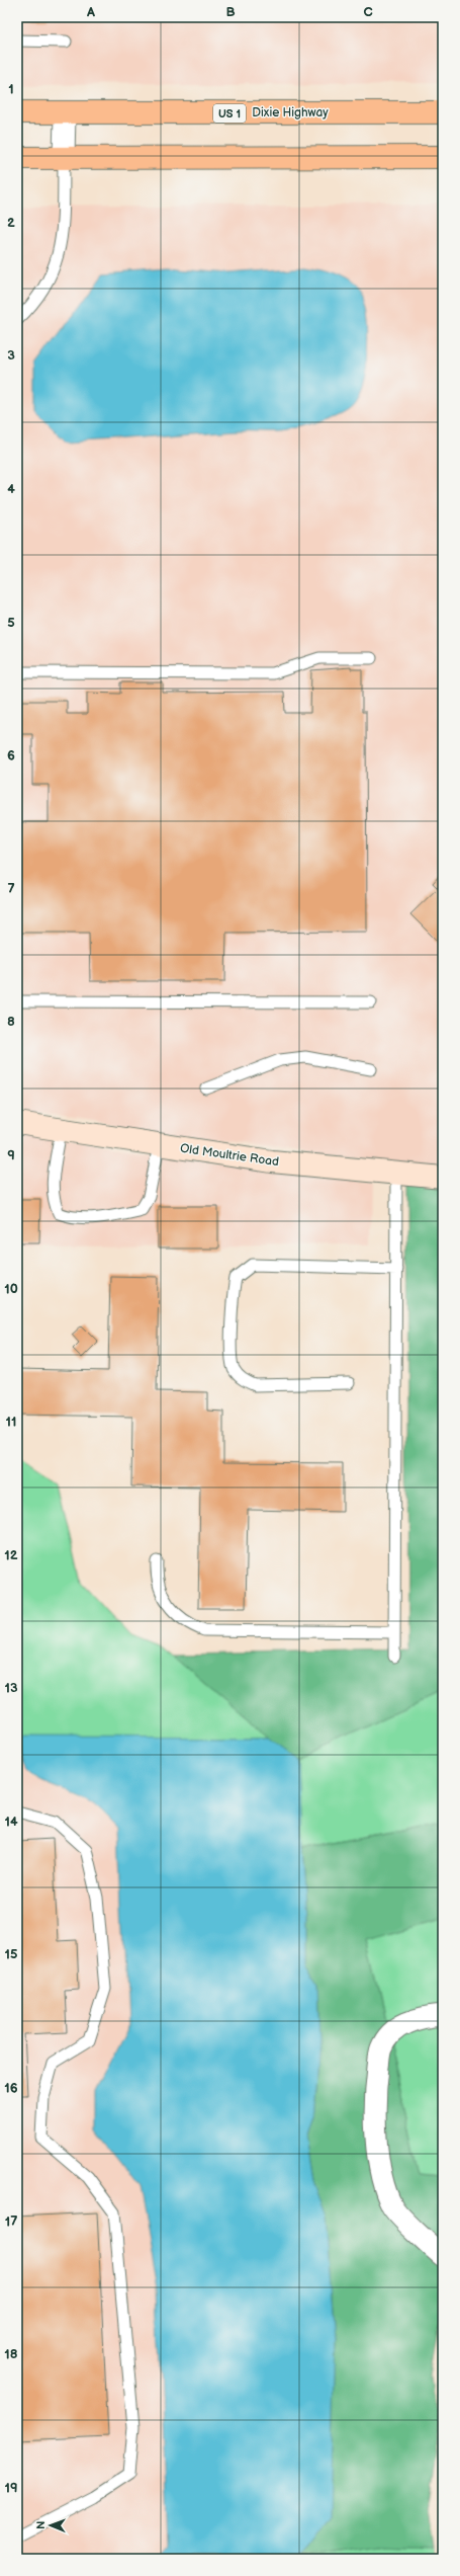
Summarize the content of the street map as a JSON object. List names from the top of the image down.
{
  "streets": {
    "main road": ["Dixie Highway", "US 1", "Old Moultrie Road"]
  },
  "north": "left",
  "grid": {
    "columns": ["A", "B", "C"],
    "rows": [
      "1",
      "2",
      "3",
      "4",
      "5",
      "6",
      "7",
      "8",
      "9",
      "10",
      "11",
      "12",
      "13",
      "14",
      "15",
      "16",
      "17",
      "18",
      "19"
    ]
  }
}
